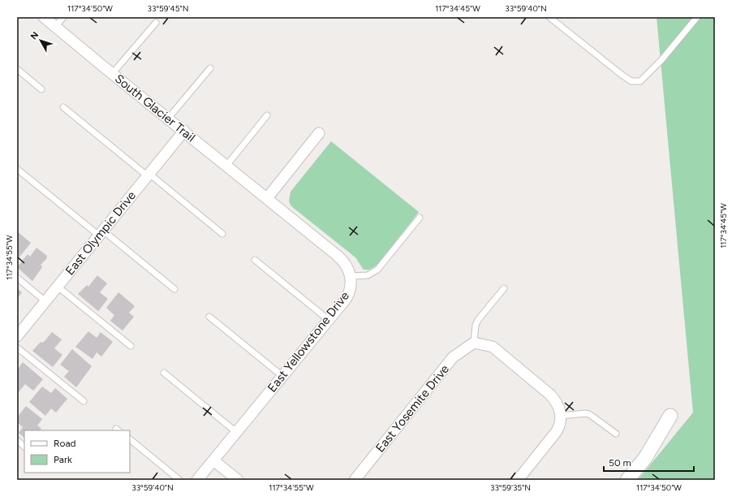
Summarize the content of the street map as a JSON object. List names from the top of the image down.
{
  "streets": {
    "street": [
      "South Glacier Trail",
      "East Olympic Drive",
      "East Yellowstone Drive",
      "East Yosemite Drive"
    ]
  },
  "crossings": [
    ["South Glacier Trail", "East Olympic Drive"],
    ["South Glacier Trail", "East Yellowstone Drive"]
  ],
  "legend": ["Road", "Park"],
  "scale_bar": "50 m",
  "north": "top left",
  "coordinates": [
    "117°34'50\"W",
    "33°59'45\"N",
    "117°34'45\"W",
    "33°59'40\"N",
    "117°34'55\"W",
    "33°59'35\"N"
  ]
}
